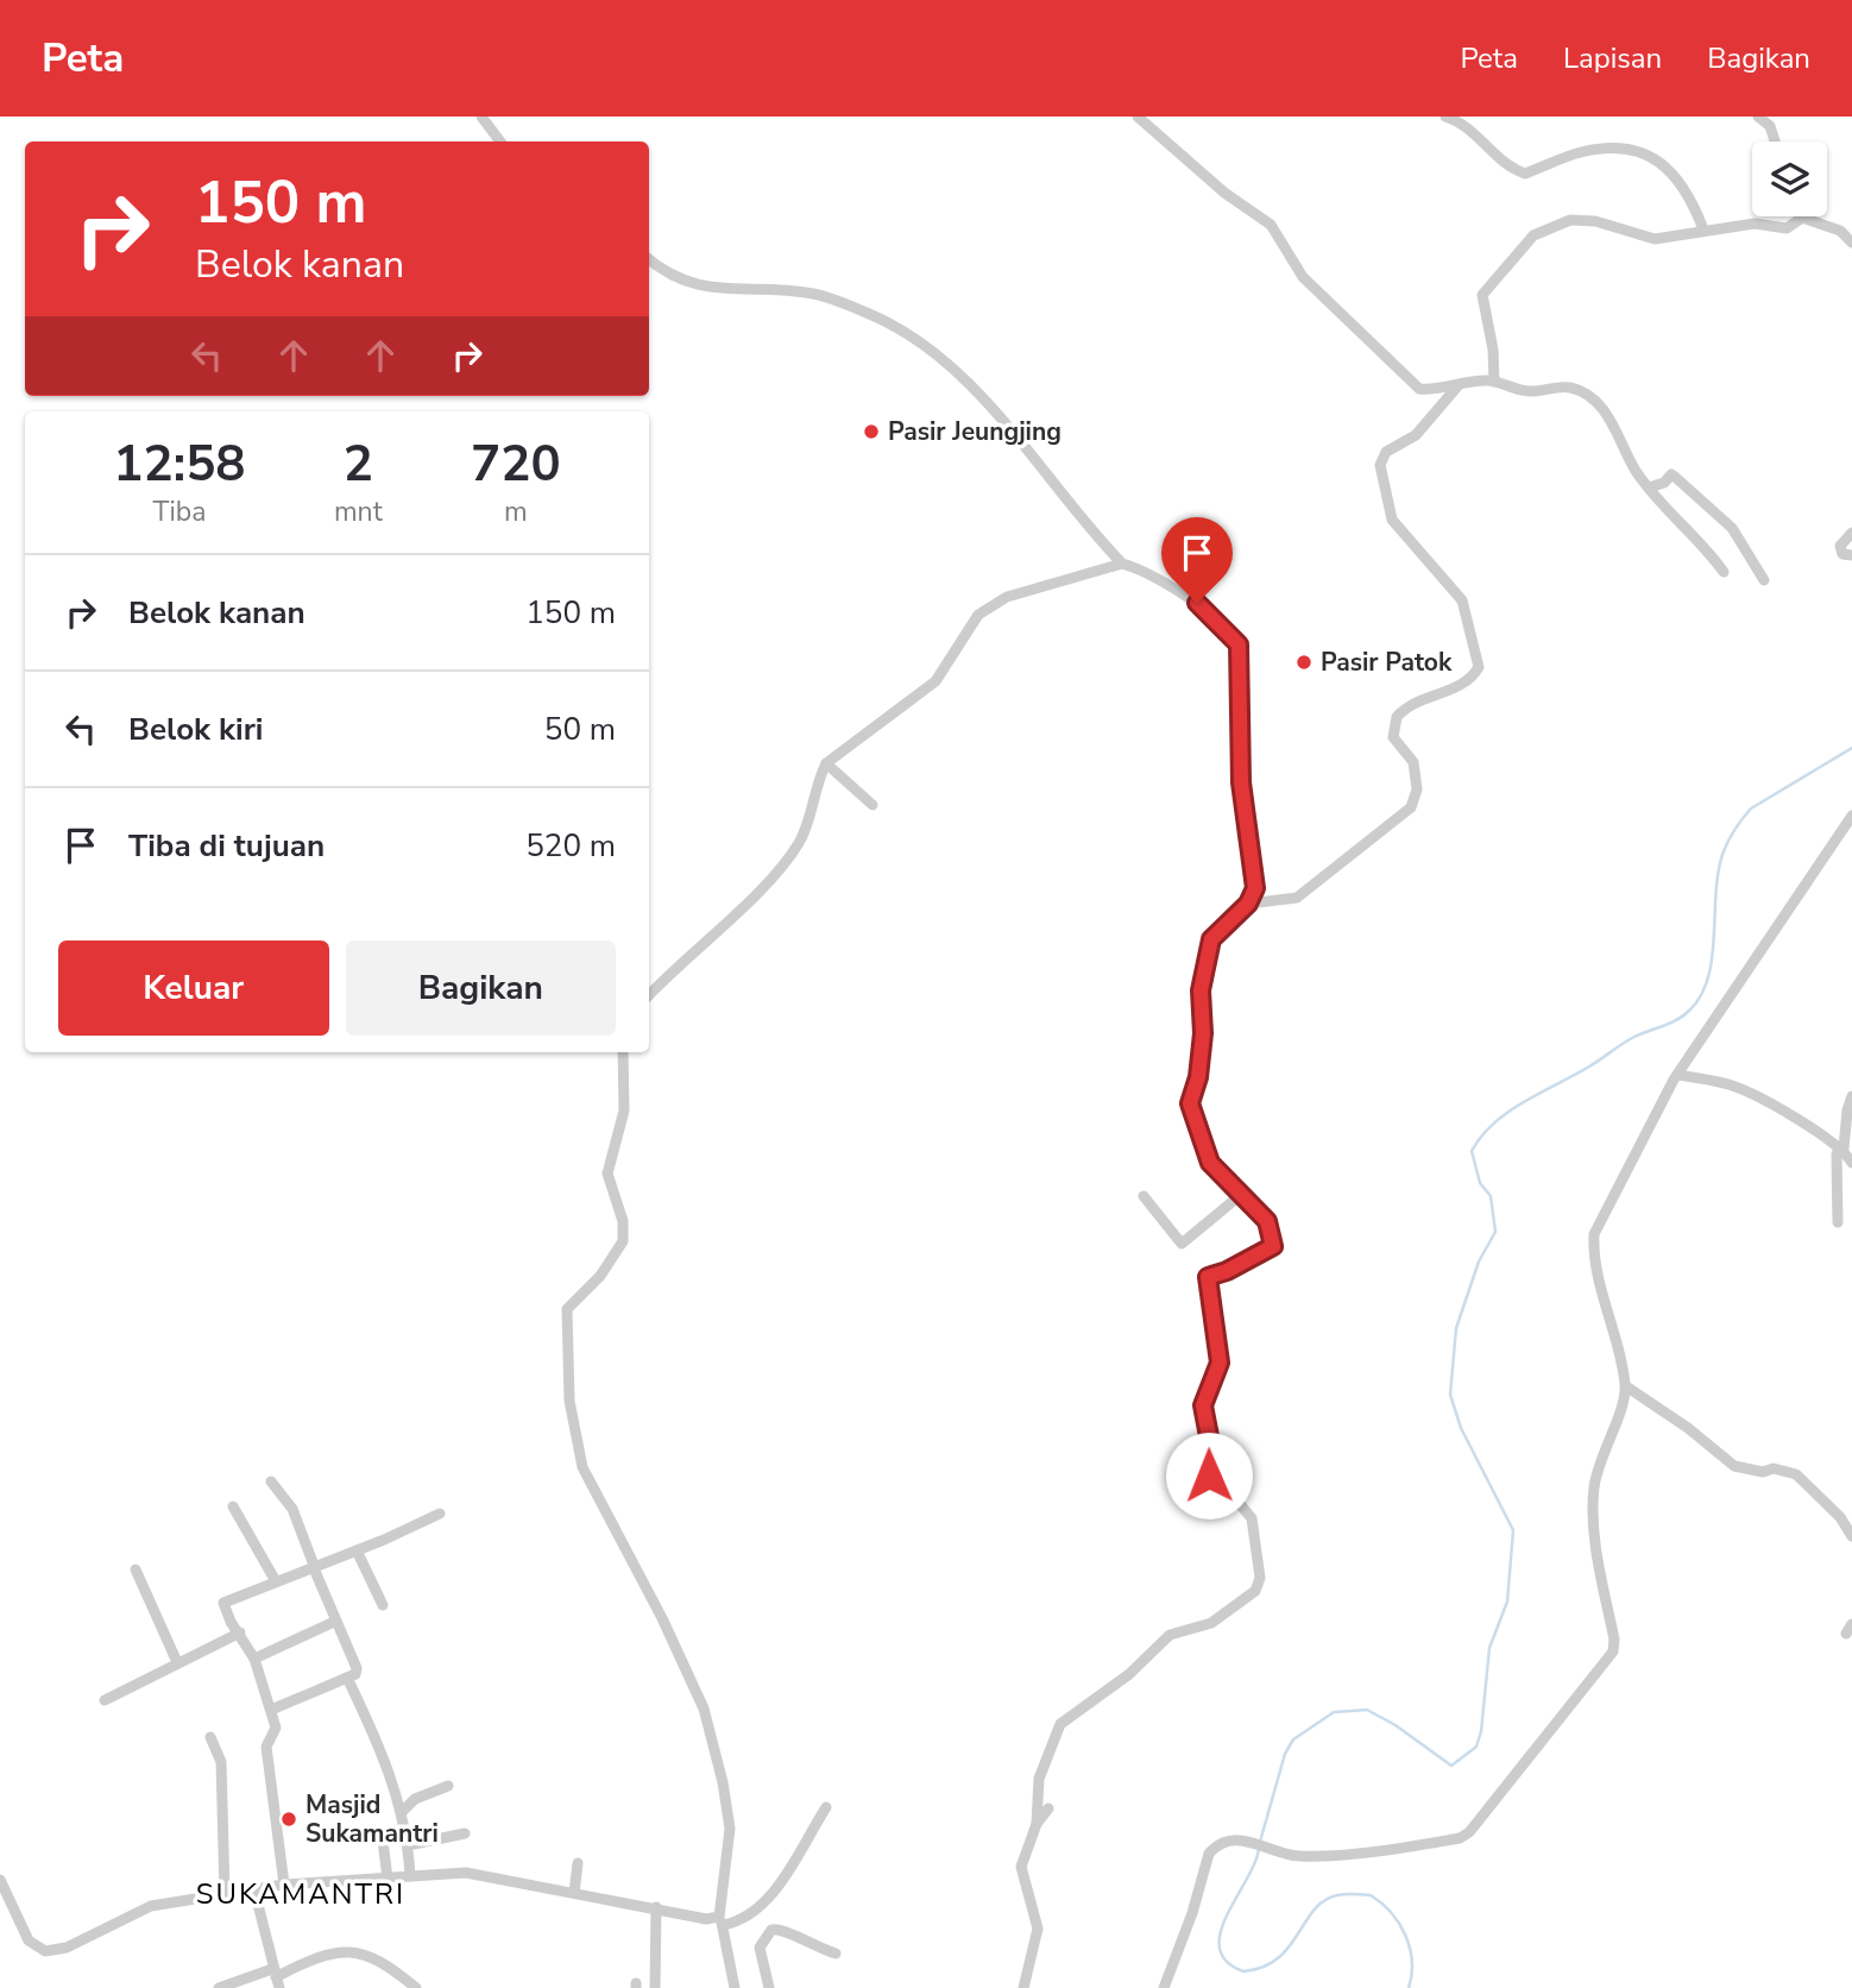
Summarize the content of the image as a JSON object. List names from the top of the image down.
{
  "districts": ["SUKAMANTRI"],
  "places": ["Pasir Jeungjing", "Pasir Patok", "Masjid Sukamantri"],
  "page": {
    "header": "Peta",
    "nav": ["Peta", "Lapisan", "Bagikan"],
    "turn": ["150 m", "Belok kanan"],
    "eta": [
      "12:58",
      "Tiba",
      "2",
      "mnt",
      "720",
      "m"
    ],
    "list": [
      {
        "name": "Belok kanan",
        "value": "150 m"
      },
      {
        "name": "Belok kiri",
        "value": "50 m"
      },
      {
        "name": "Tiba di tujuan",
        "value": "520 m"
      }
    ],
    "buttons": ["Keluar", "Bagikan"]
  }
}
